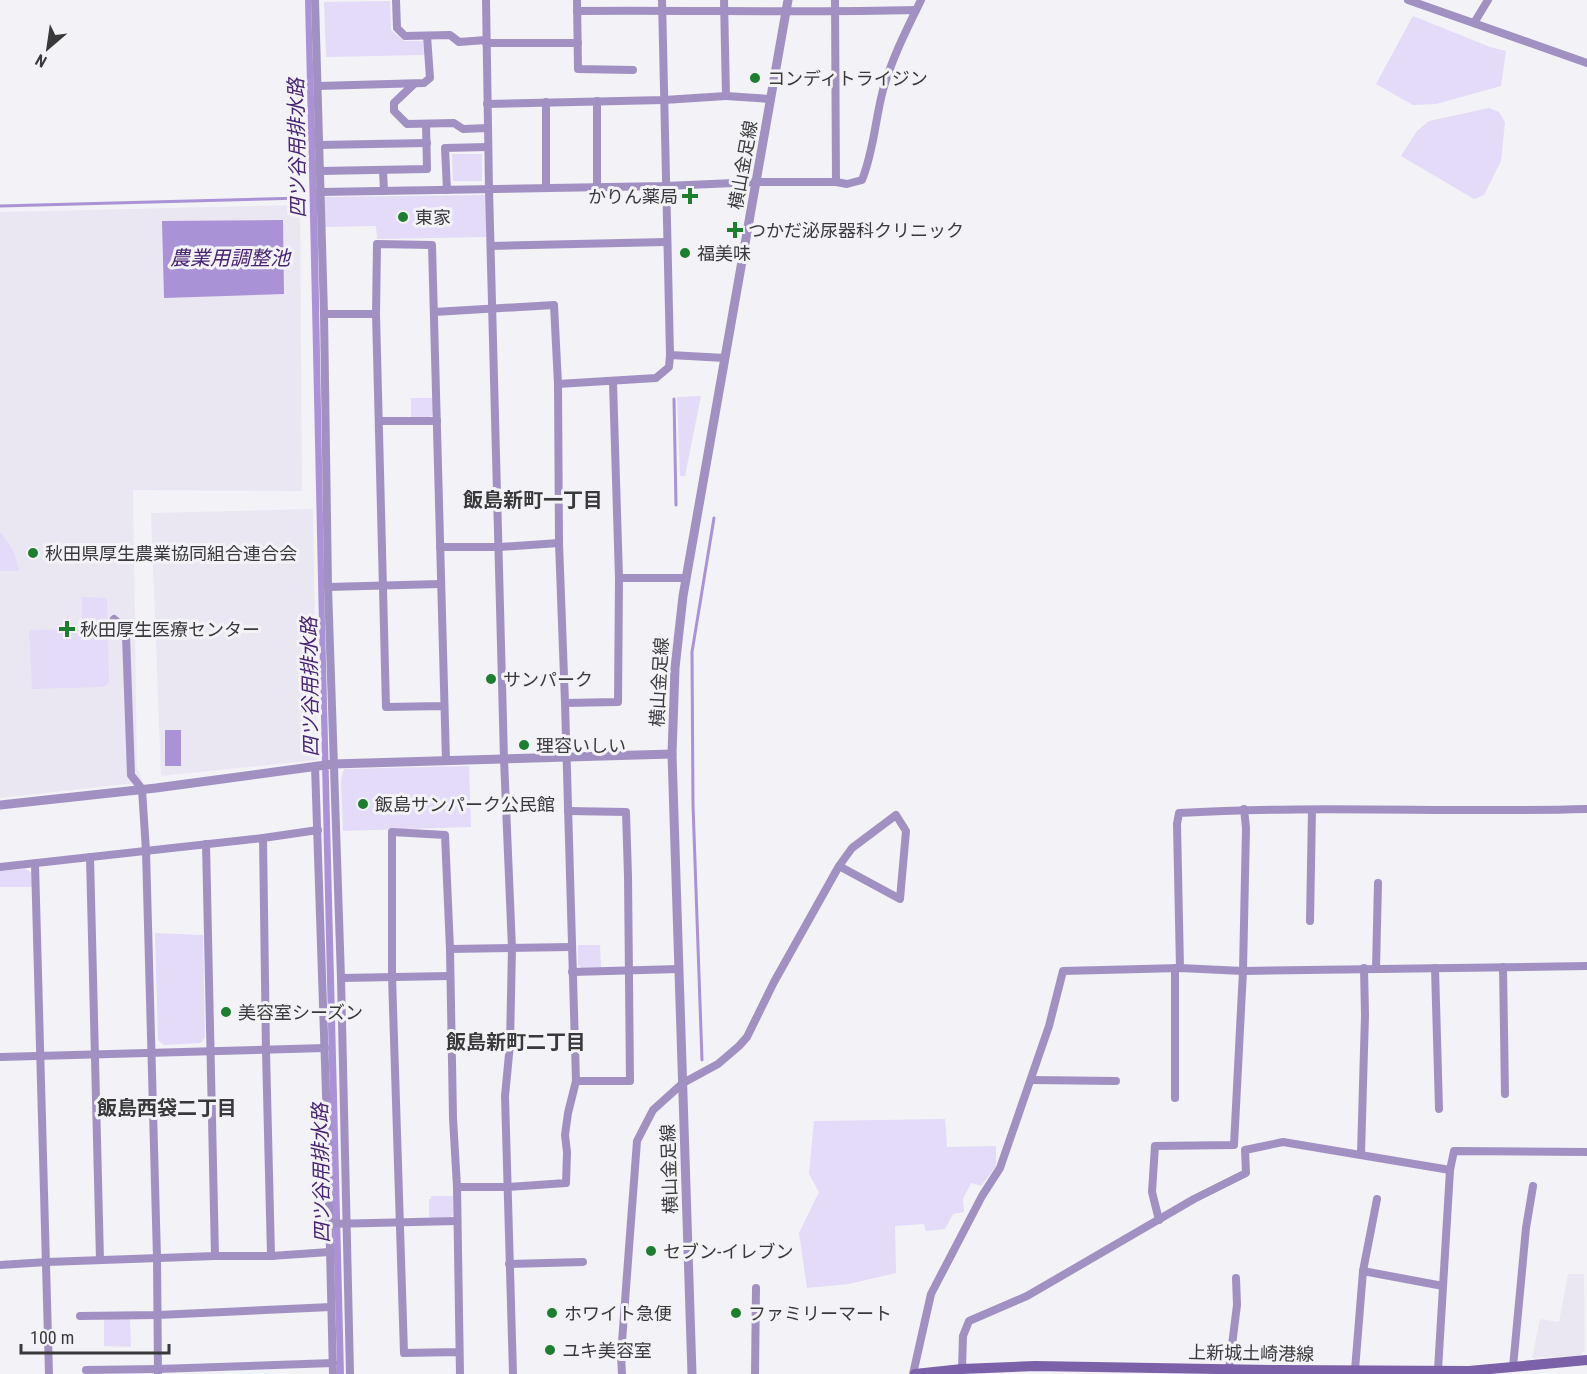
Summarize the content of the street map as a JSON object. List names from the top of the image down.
{
  "streets": {
    "main road": ["上新城土崎港線"],
    "street": ["横山金足線"]
  },
  "districts": ["飯島新町一丁目", "飯島新町二丁目", "飯島西袋二丁目"],
  "water": ["四ツ谷用排水路", "農業用調整池"],
  "places": {
    "other": [
      "コンディトライジン",
      "東家",
      "福美味",
      "秋田県厚生農業協同組合連合会",
      "サンパーク",
      "理容いしい",
      "飯島サンパーク公民館",
      "美容室シーズン",
      "セブン-イレブン",
      "ホワイト急便",
      "ファミリーマート",
      "ユキ美容室"
    ],
    "health": ["かりん薬局", "つかだ泌尿器科クリニック", "秋田厚生医療センター"]
  },
  "scale_bar": "100 m",
  "north": "bottom left"
}
